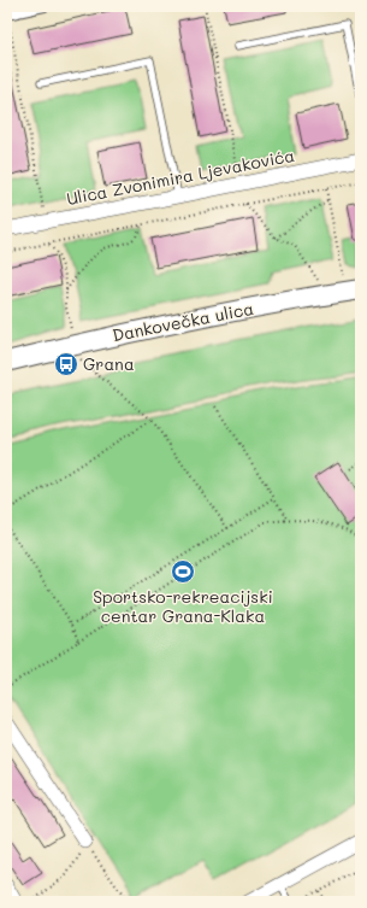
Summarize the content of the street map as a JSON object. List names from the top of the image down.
{
  "streets": {
    "main road": ["Dankovečka ulica"],
    "street": ["Ulica Zvonimira Ljevakovića"]
  },
  "places": {
    "bus stop": ["Grana"],
    "sports": ["Sportsko-rekreacijski centar Grana-Klaka"]
  }
}
